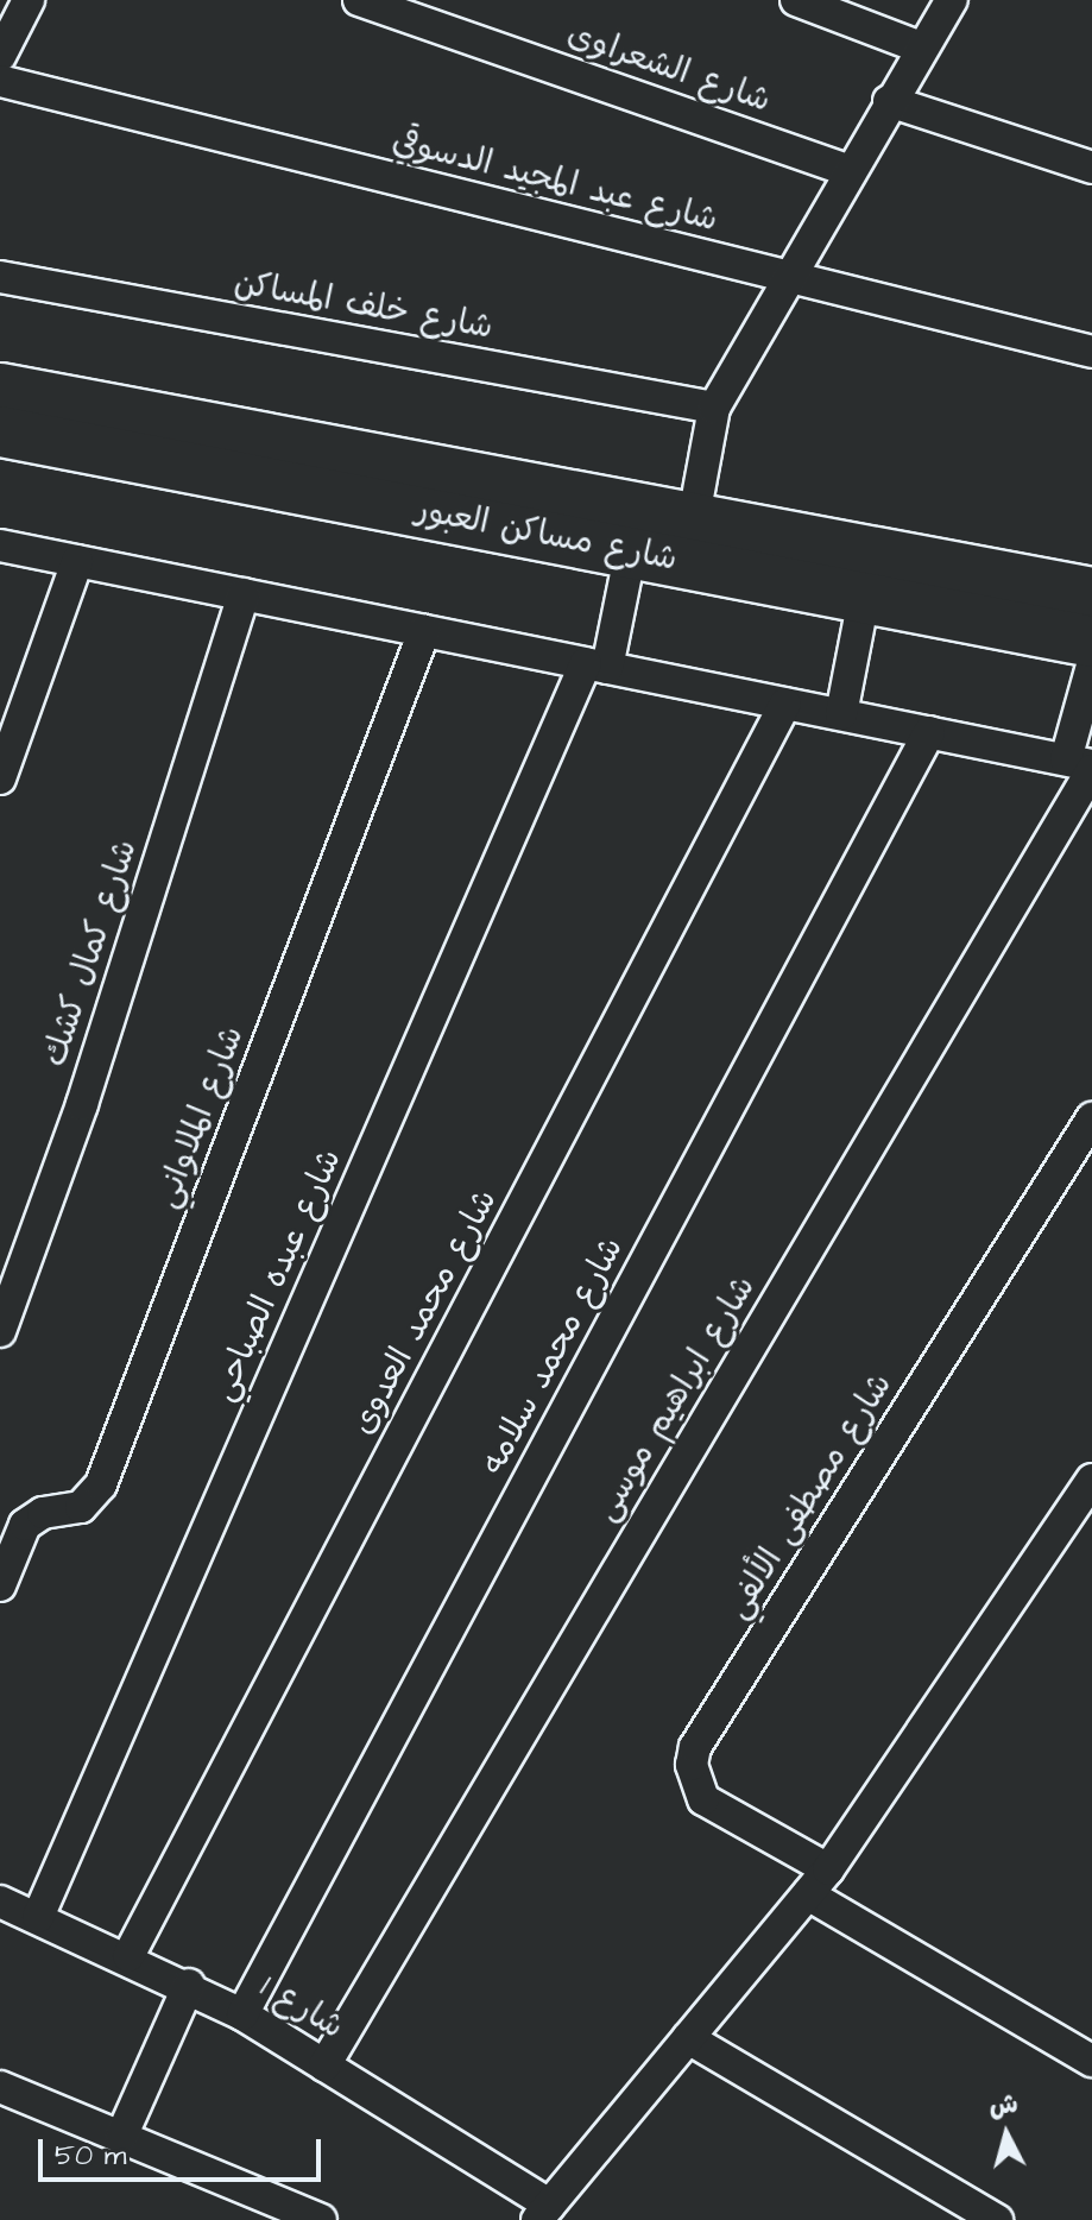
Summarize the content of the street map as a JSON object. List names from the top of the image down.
{
  "streets": {
    "main road": ["شارع مساكن العبور"],
    "street": [
      "شارع الشعراوى",
      "شارع عبد المجيد الدسوقي",
      "شارع خلف المساكن",
      "شارع كمال كشك",
      "شارع الملاواني",
      "شارع عبده الصباحي",
      "شارع محمد العدوى",
      "شارع محمد سلامه",
      "شارع ابراهيم موسى",
      "شارع مصطفى الألفي",
      "شارع 1"
    ]
  },
  "crossings": [
    ["شارع مساكن العبور", "شارع عبده الصباحي"],
    ["شارع عبده الصباحي", "شارع 1"],
    ["شارع محمد العدوى", "شارع 1"],
    ["شارع محمد سلامه", "شارع 1"],
    ["شارع ابراهيم موسى", "شارع 1"]
  ],
  "scale_bar": "50 m",
  "north": "top"
}
